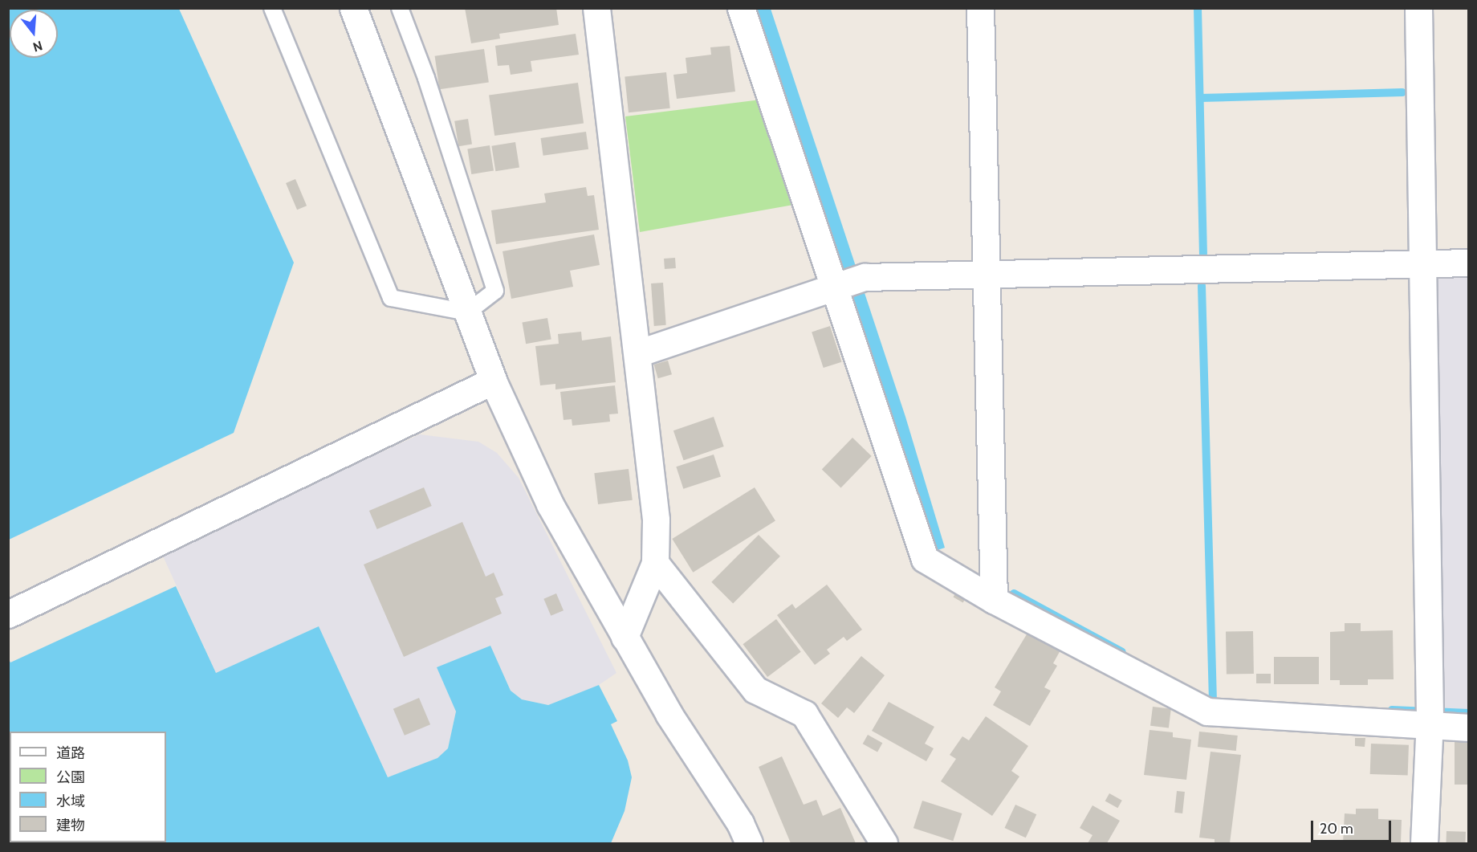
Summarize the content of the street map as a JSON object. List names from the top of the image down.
{
  "legend": [
    "道路",
    "公園",
    "水域",
    "建物"
  ],
  "scale_bar": "20 m",
  "north": "bottom"
}
